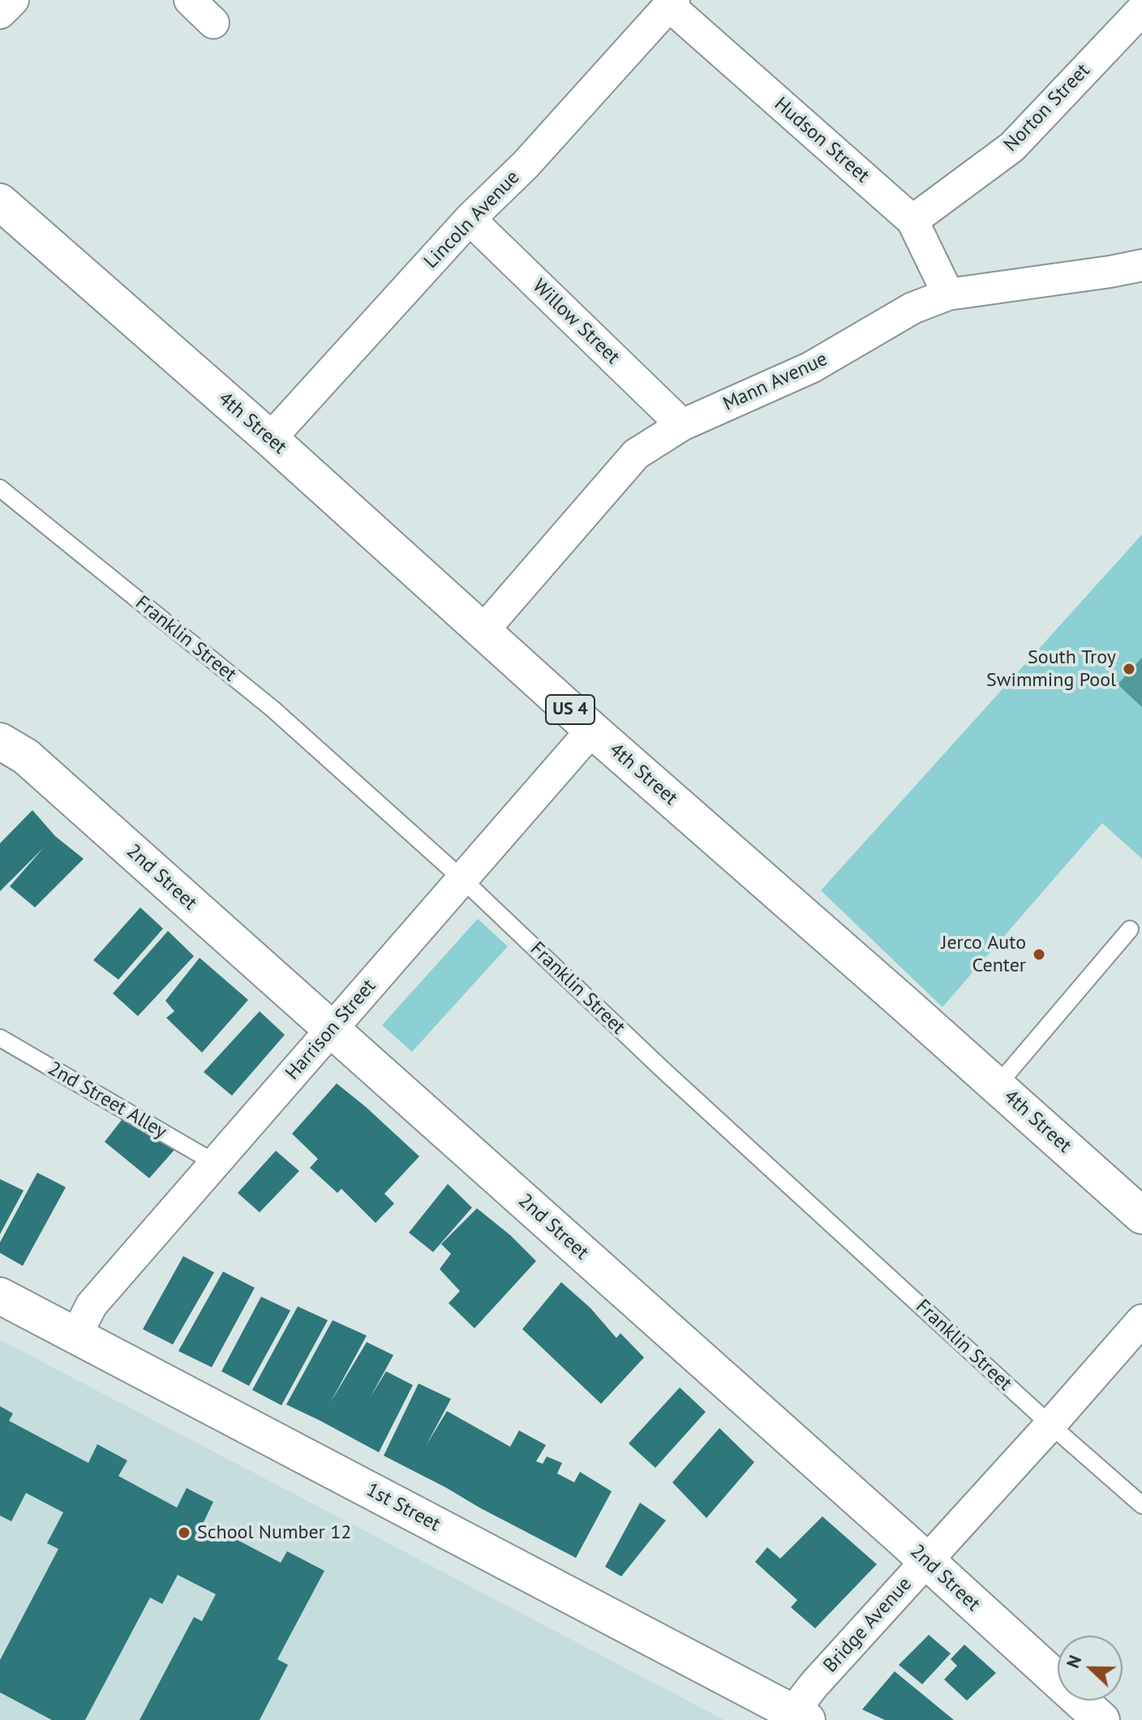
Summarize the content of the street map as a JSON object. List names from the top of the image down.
{
  "streets": {
    "street": [
      "Norton Street",
      "Hudson Street",
      "Lincoln Avenue",
      "Willow Street",
      "Mann Avenue",
      "4th Street",
      "US 4",
      "2nd Street",
      "Harrison Street",
      "1st Street",
      "Bridge Avenue"
    ],
    "lane": ["Franklin Street", "2nd Street Alley"]
  },
  "crossings": [
    ["Norton Street", "Hudson Street"],
    ["Hudson Street", "Lincoln Avenue"],
    ["Hudson Street", "Mann Avenue"],
    ["Lincoln Avenue", "Willow Street"],
    ["Lincoln Avenue", "4th Street"],
    ["Willow Street", "Mann Avenue"],
    ["Mann Avenue", "4th Street"],
    ["4th Street", "Harrison Street"],
    ["Franklin Street", "Harrison Street"],
    ["Franklin Street", "Bridge Avenue"],
    ["2nd Street", "Harrison Street"],
    ["2nd Street", "Bridge Avenue"],
    ["Harrison Street", "2nd Street Alley"],
    ["Harrison Street", "1st Street"],
    ["1st Street", "Bridge Avenue"]
  ],
  "places": ["South Troy Swimming Pool", "Jerco Auto Center", "School Number 12"],
  "north": "left"
}
